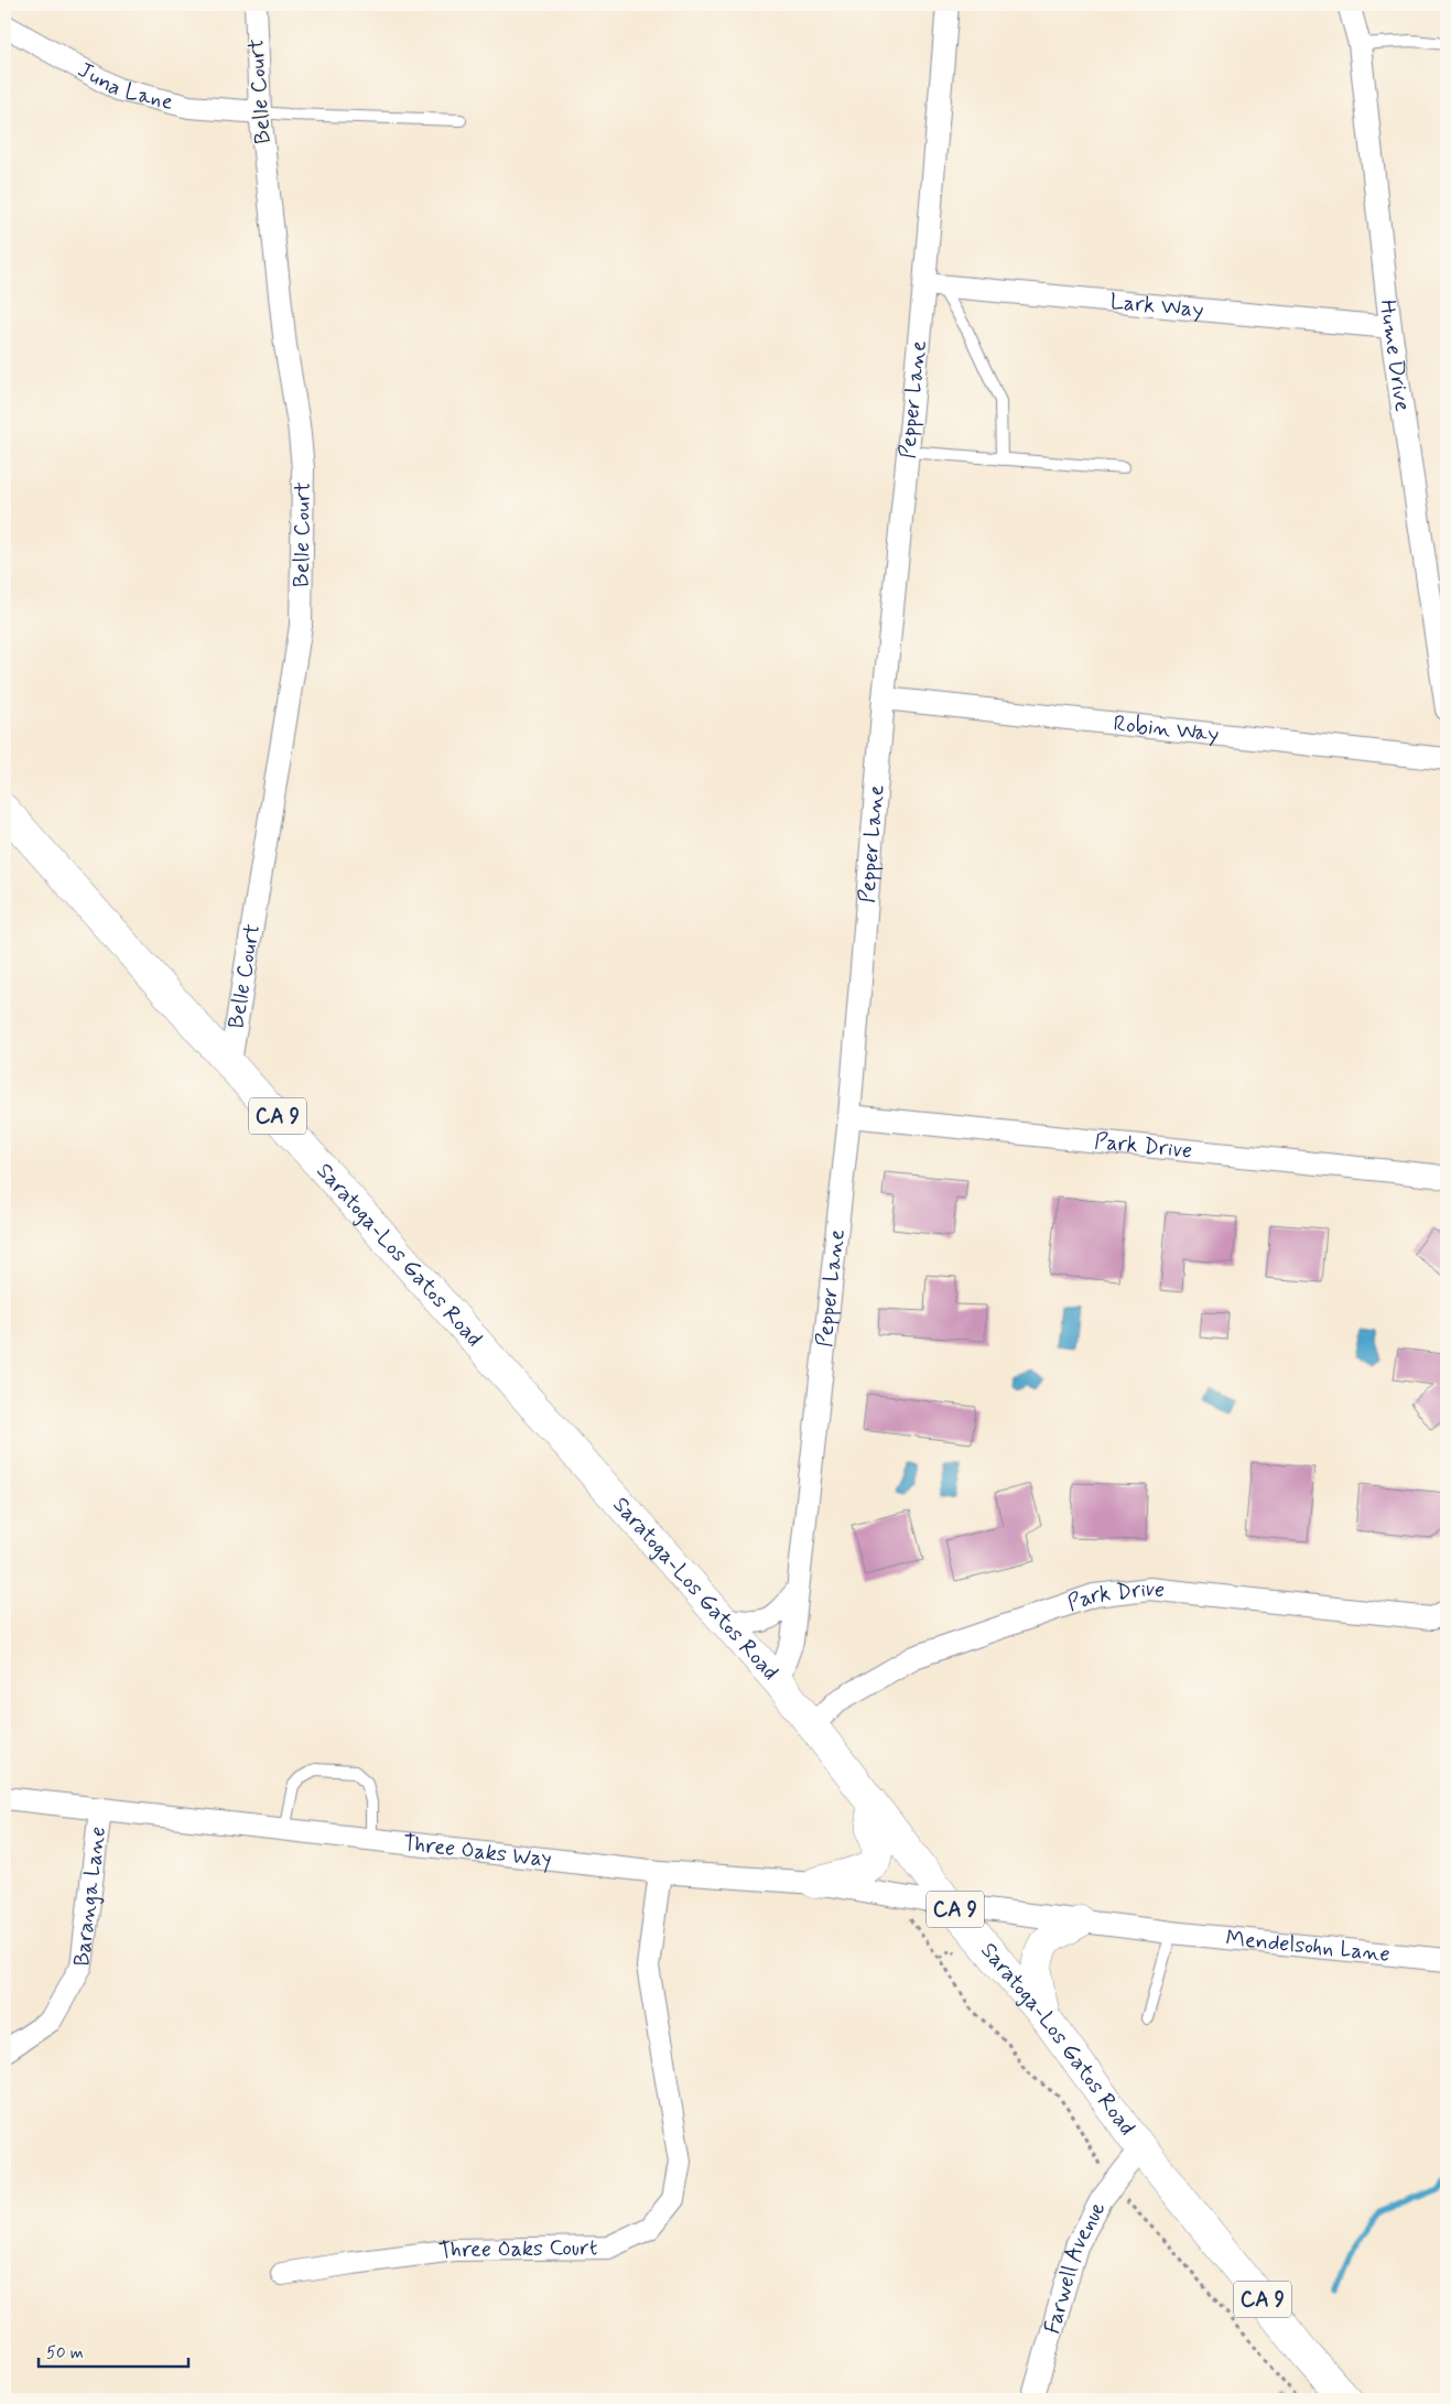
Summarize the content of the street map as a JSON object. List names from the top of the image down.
{
  "streets": {
    "main road": ["CA 9", "Saratoga-Los Gatos Road"],
    "street": [
      "Juna Lane",
      "Belle Court",
      "Lark Way",
      "Hume Drive",
      "Pepper Lane",
      "Robin Way",
      "Park Drive",
      "Three Oaks Way",
      "Baranga Lane",
      "Mendelsohn Lane",
      "Three Oaks Court",
      "Farwell Avenue"
    ]
  },
  "crossings": [
    ["Juna Lane", "Belle Court"],
    ["Belle Court", "Saratoga-Los Gatos Road"],
    ["Lark Way", "Hume Drive"],
    ["Lark Way", "Pepper Lane"],
    ["Pepper Lane", "Robin Way"],
    ["Pepper Lane", "Park Drive"],
    ["Pepper Lane", "Saratoga-Los Gatos Road"],
    ["Park Drive", "Saratoga-Los Gatos Road"],
    ["Saratoga-Los Gatos Road", "Three Oaks Way"],
    ["Saratoga-Los Gatos Road", "Mendelsohn Lane"],
    ["Saratoga-Los Gatos Road", "Farwell Avenue"],
    ["Three Oaks Way", "Baranga Lane"],
    ["Three Oaks Way", "Mendelsohn Lane"],
    ["Three Oaks Way", "Three Oaks Court"]
  ],
  "scale_bar": "50 m"
}
